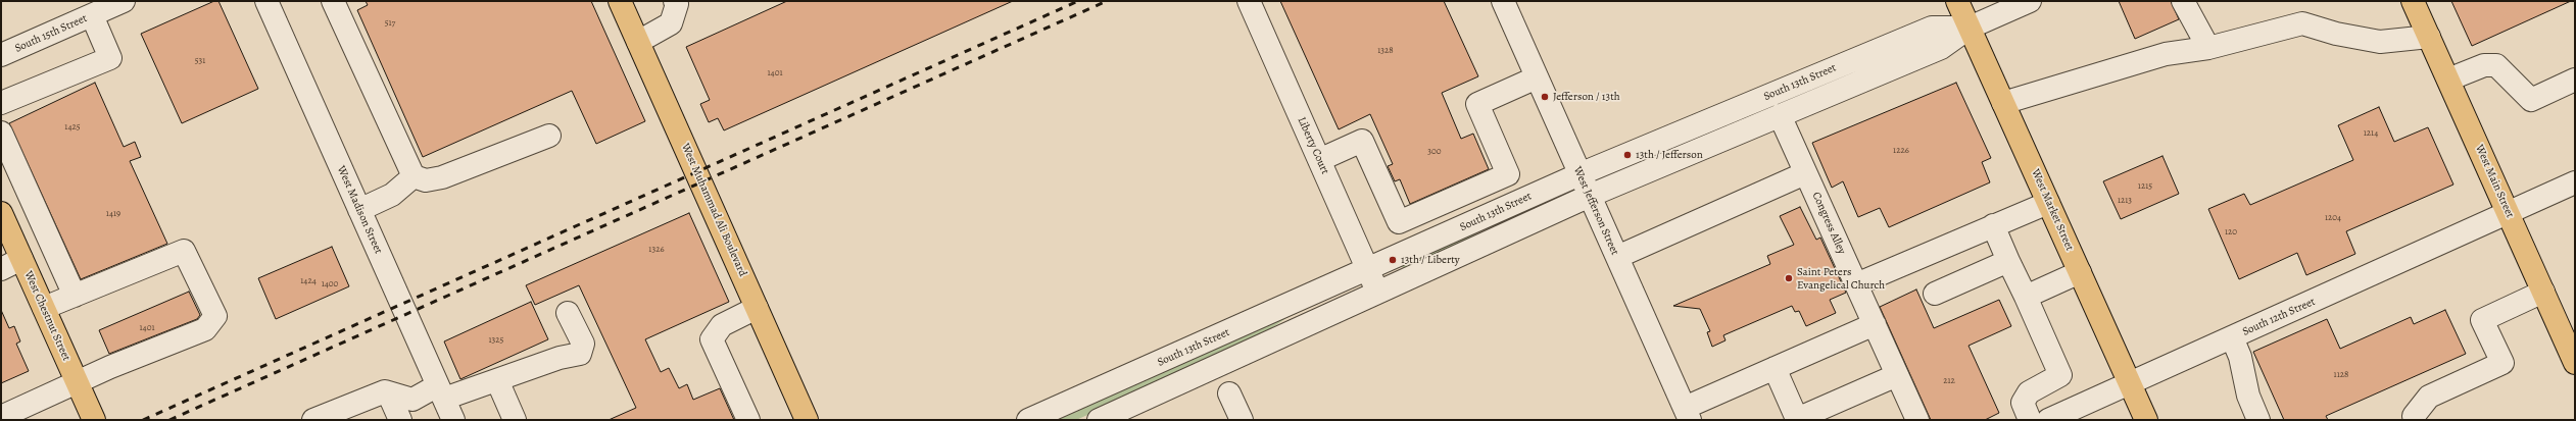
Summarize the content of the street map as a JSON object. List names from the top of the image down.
{
  "streets": {
    "main road": [
      "West Main Street",
      "West Muhammad Ali Boulevard",
      "West Market Street",
      "West Chestnut Street"
    ],
    "street": [
      "South 15th Street",
      "South 13th Street",
      "Liberty Court",
      "West Madison Street",
      "West Jefferson Street",
      "Congress Alley",
      "South 12th Street"
    ]
  },
  "crossings": [
    ["South 13th Street", "Liberty Court"],
    ["South 13th Street", "West Market Street"],
    ["South 13th Street", "West Jefferson Street"],
    ["South 13th Street", "Congress Alley"],
    ["West Main Street", "South 12th Street"],
    ["West Market Street", "South 12th Street"]
  ],
  "places": [
    "Jefferson / 13th",
    "13th / Jefferson",
    "13th / Liberty",
    "Saint Peters Evangelical Church"
  ],
  "house_numbers": [
    "517",
    "1328",
    "531",
    "1401",
    "1425",
    "1214",
    "1226",
    "300",
    "1215",
    "1213",
    "1419",
    "1204",
    "120",
    "1326",
    "1424",
    "1400",
    "1401",
    "1325",
    "1128",
    "212"
  ]
}
